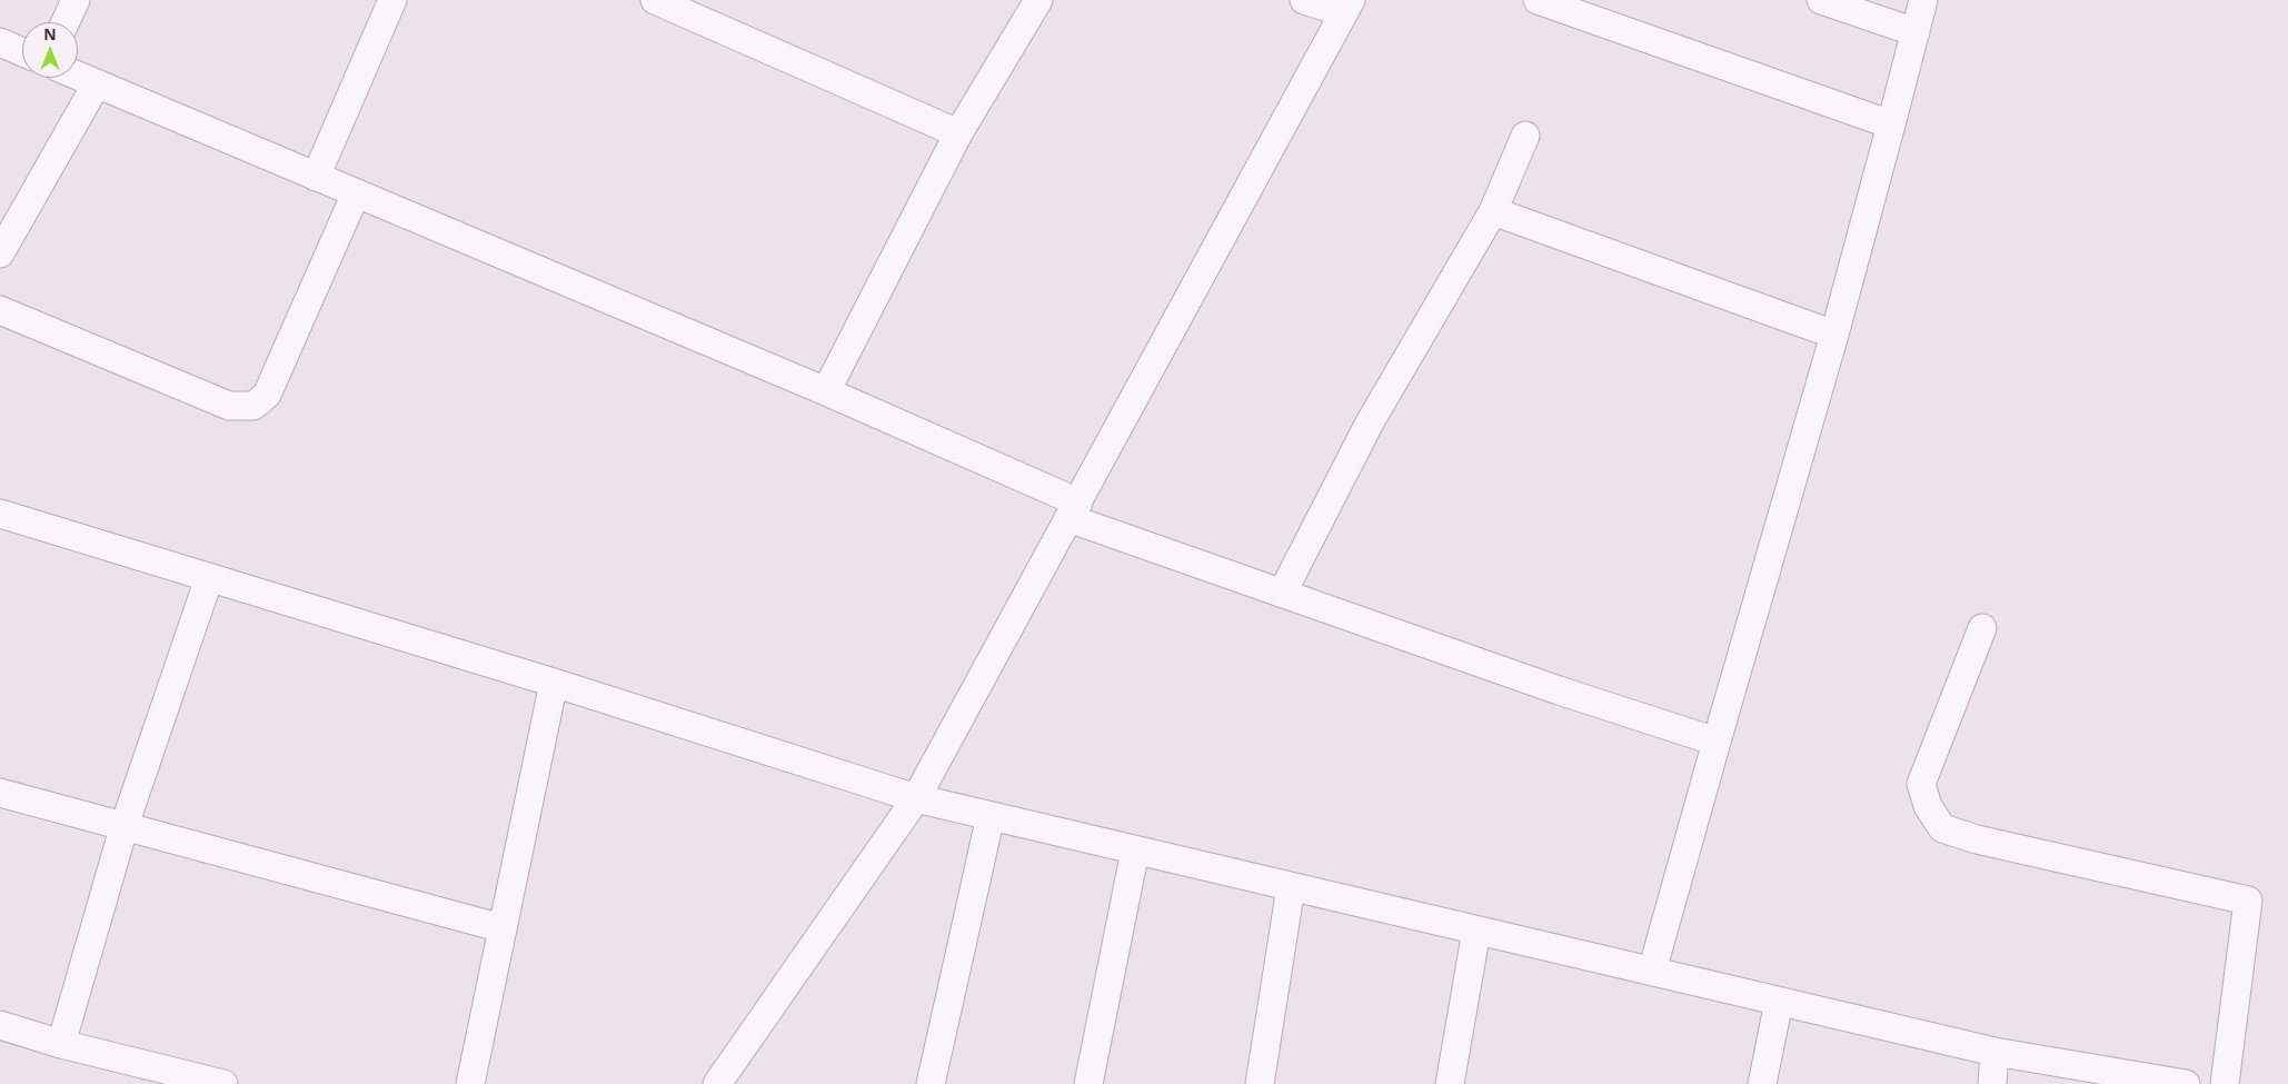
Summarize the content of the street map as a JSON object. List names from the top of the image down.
{
  "north": "top"
}
